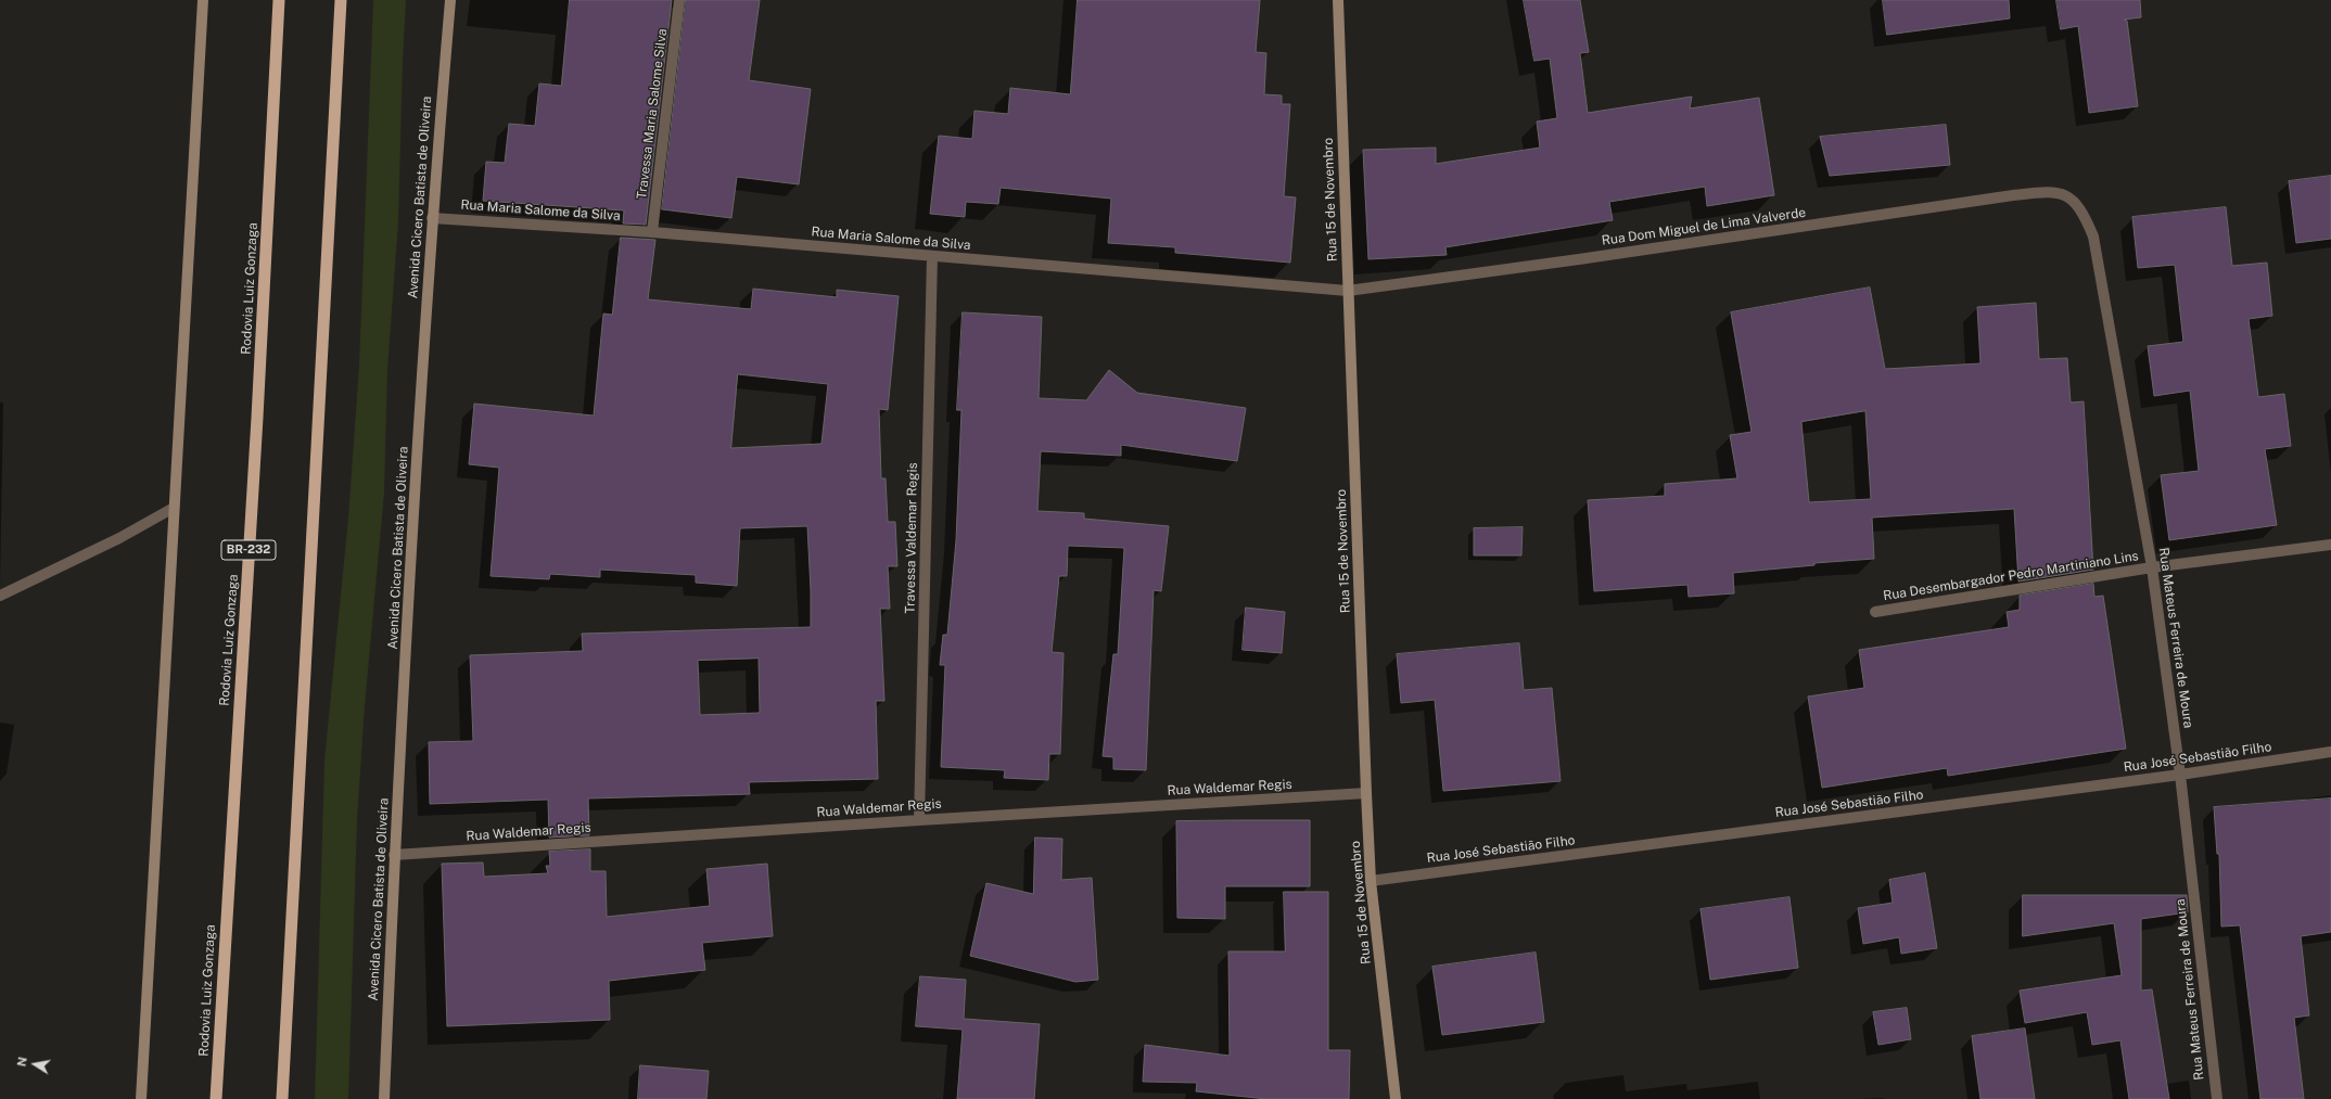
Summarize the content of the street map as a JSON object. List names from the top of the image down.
{
  "streets": {
    "highway": ["Rodovia Luiz Gonzaga", "BR-232"],
    "main road": ["Avenida Cicero Batista de Oliveira", "Rua 15 de Novembro"],
    "street": [
      "Travessa Maria Salome Silva",
      "Rua Maria Salome da Silva",
      "Rua Dom Miguel de Lima Valverde",
      "Travessa Valdemar Regis",
      "Rua Desembargador Pedro Martiniano Lins",
      "Rua Mateus Ferreira de Moura",
      "Rua José Sebastião Filho",
      "Rua Waldemar Regis"
    ]
  },
  "crossings": [
    ["Travessa Maria Salome Silva", "Rua Maria Salome da Silva"],
    ["Avenida Cicero Batista de Oliveira", "Rua Maria Salome da Silva"],
    ["Avenida Cicero Batista de Oliveira", "Rua Waldemar Regis"],
    ["Rua 15 de Novembro", "Rua Maria Salome da Silva"],
    ["Rua 15 de Novembro", "Rua Dom Miguel de Lima Valverde"],
    ["Rua 15 de Novembro", "Rua José Sebastião Filho"],
    ["Rua 15 de Novembro", "Rua Waldemar Regis"],
    ["Rua Maria Salome da Silva", "Rua Dom Miguel de Lima Valverde"],
    ["Rua Maria Salome da Silva", "Travessa Valdemar Regis"],
    ["Rua Dom Miguel de Lima Valverde", "Rua Mateus Ferreira de Moura"],
    ["Travessa Valdemar Regis", "Rua Waldemar Regis"],
    ["Rua Desembargador Pedro Martiniano Lins", "Rua Mateus Ferreira de Moura"],
    ["Rua Mateus Ferreira de Moura", "Rua José Sebastião Filho"]
  ],
  "north": "left"
}
